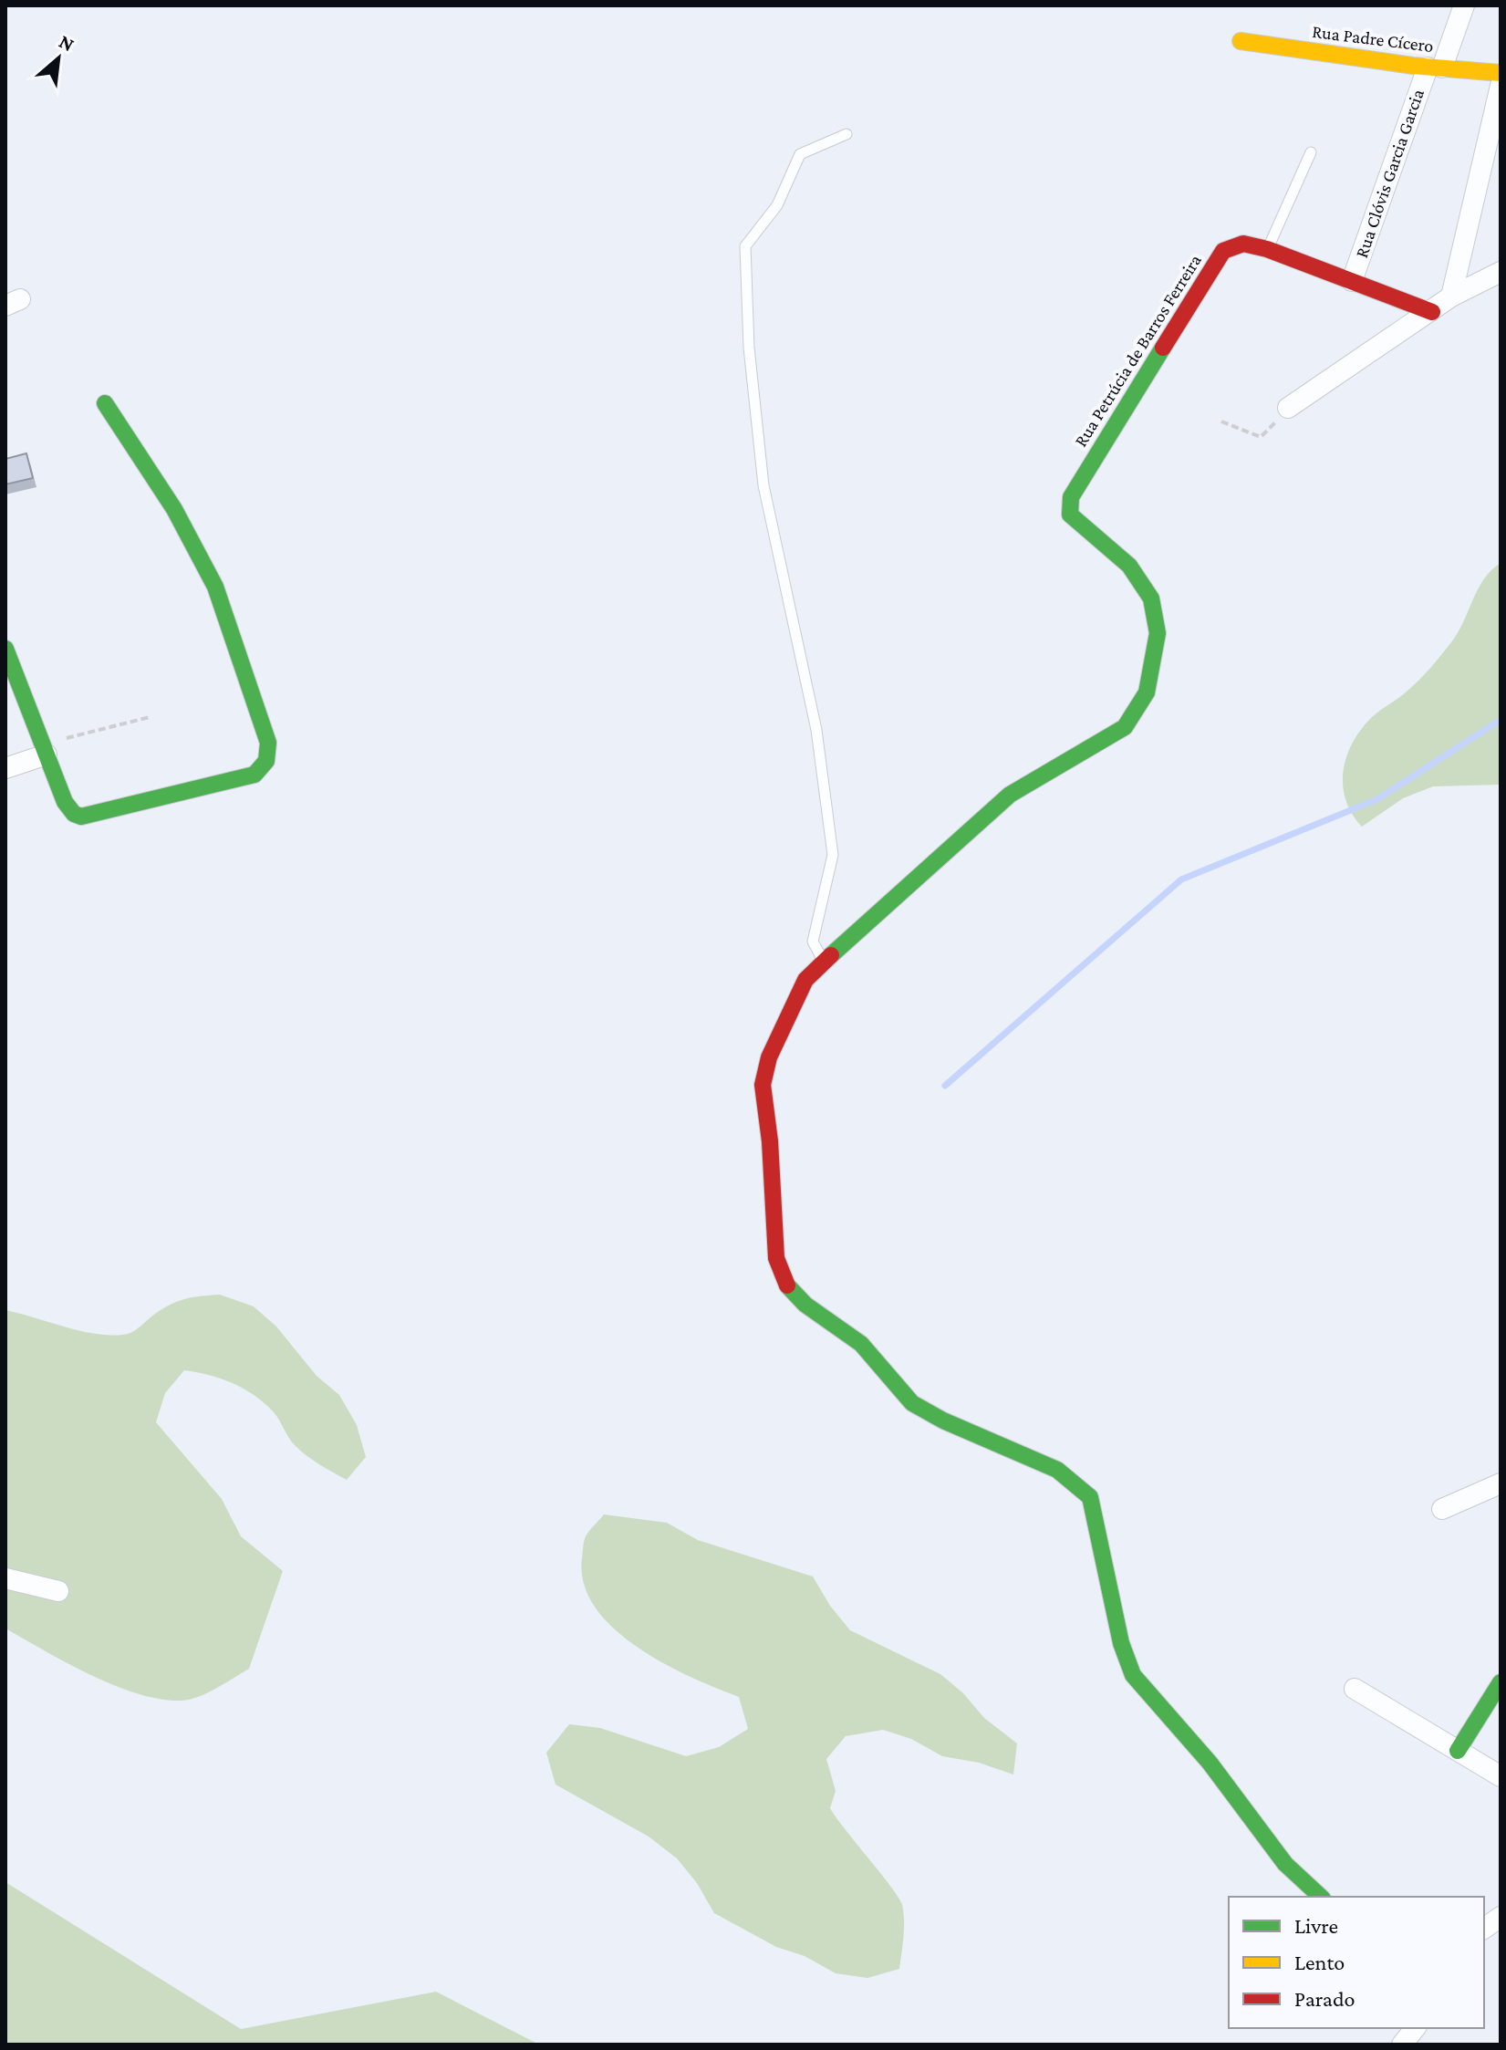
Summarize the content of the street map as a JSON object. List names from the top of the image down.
{
  "streets": {
    "street": ["Rua Padre Cícero", "Rua Clóvis Garcia Garcia", "Rua Petrúcia de Barros Ferreira"]
  },
  "crossings": [
    ["Rua Padre Cícero", "Rua Clóvis Garcia Garcia"],
    ["Rua Clóvis Garcia Garcia", "Rua Petrúcia de Barros Ferreira"]
  ],
  "legend": ["Livre", "Lento", "Parado"],
  "north": "top right"
}
